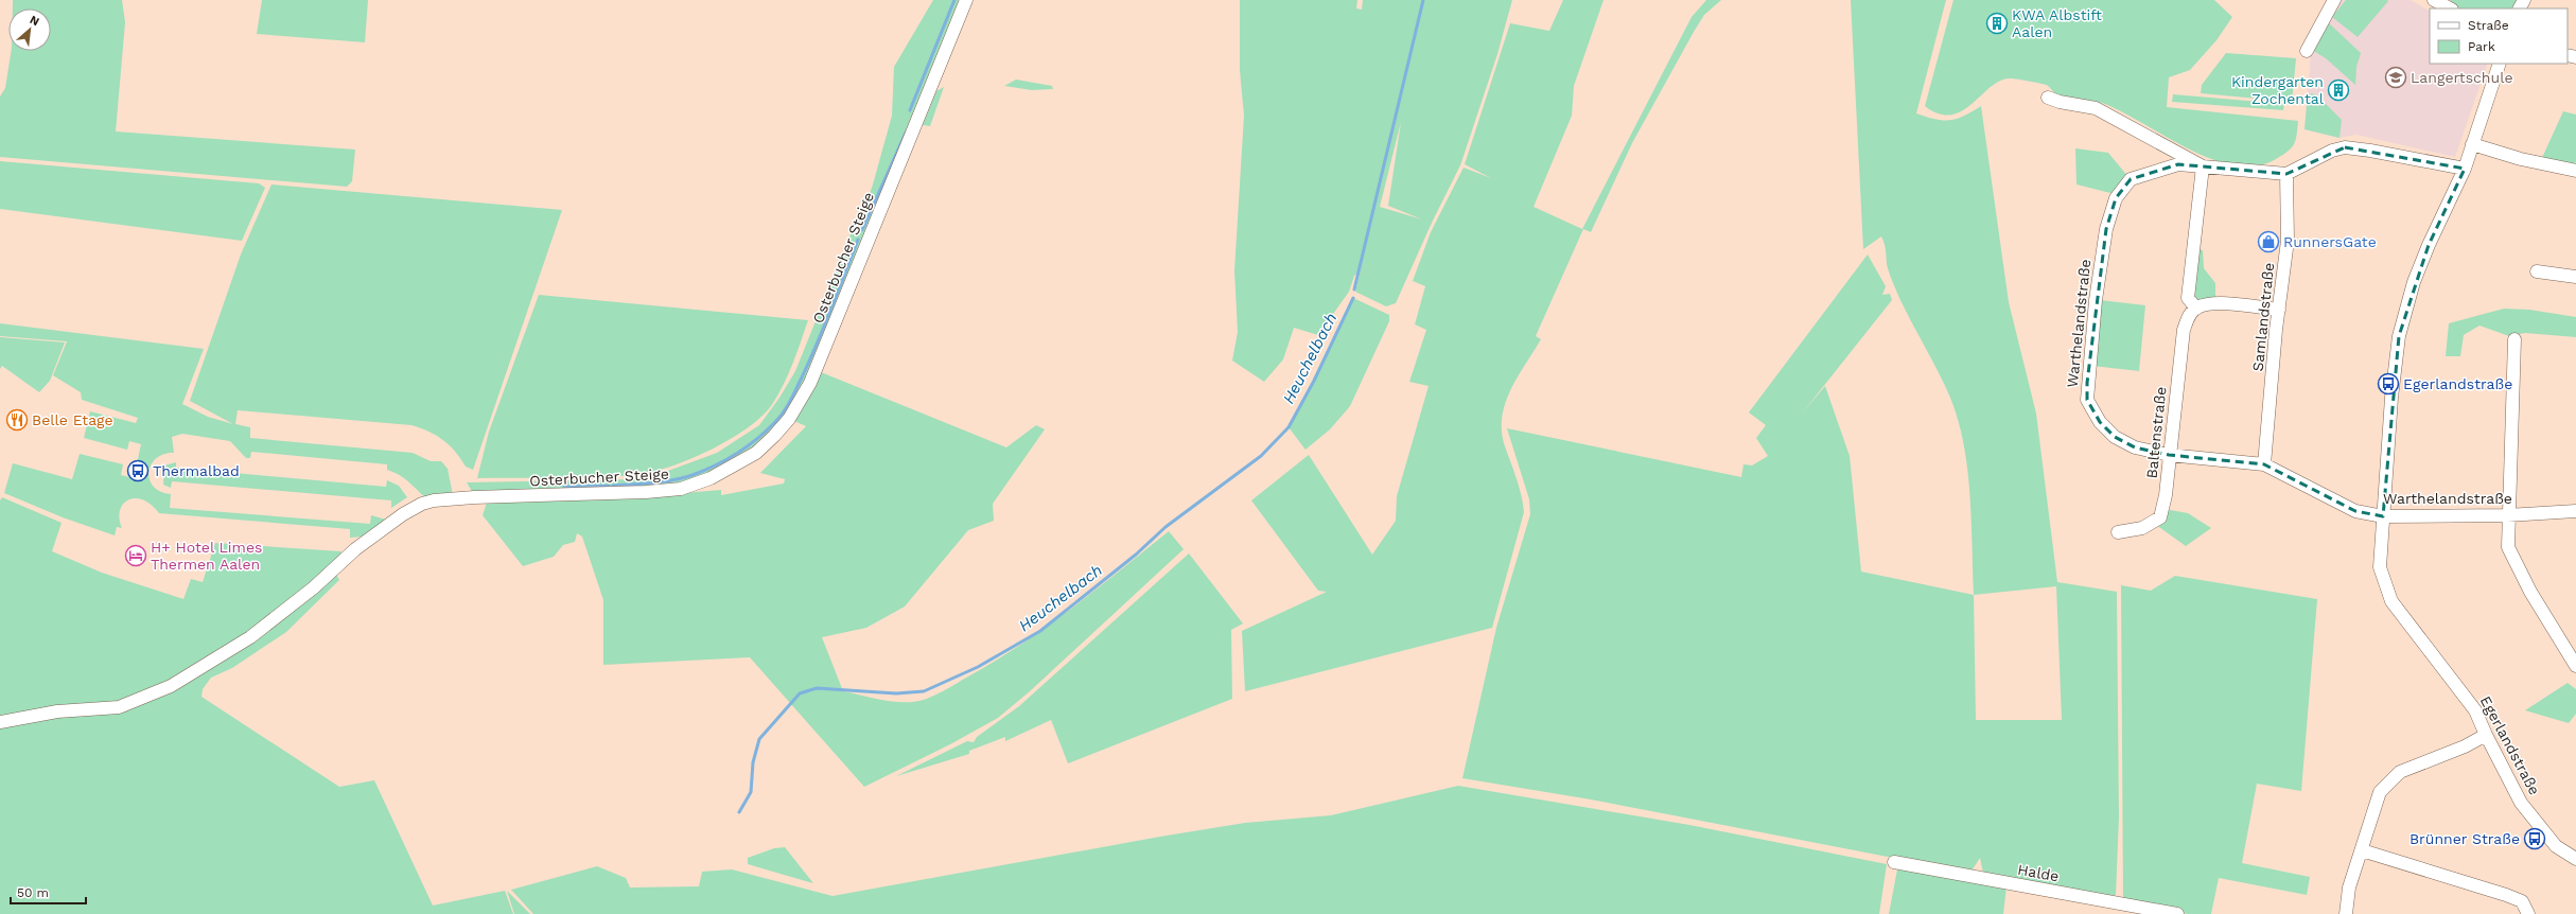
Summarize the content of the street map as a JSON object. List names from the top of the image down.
{
  "streets": {
    "street": [
      "Osterbucher Steige",
      "Samlandstraße",
      "Warthelandstraße",
      "Baltenstraße",
      "Egerlandstraße",
      "Halde"
    ]
  },
  "crossings": [
    ["Samlandstraße", "Warthelandstraße"],
    ["Warthelandstraße", "Baltenstraße"],
    ["Warthelandstraße", "Egerlandstraße"]
  ],
  "water": ["Heuchelbach"],
  "places": {
    "building": ["KWA Albstift Aalen", "Kindergarten Zochental"],
    "school or university": ["Langertschule"],
    "shop": ["RunnersGate"],
    "bus stop": ["Egerlandstraße", "Thermalbad", "Brünner Straße"],
    "restaurant": ["Belle Etage"],
    "hotel": ["H+ Hotel Limes Thermen Aalen"]
  },
  "legend": ["Straße", "Park"],
  "scale_bar": "50 m",
  "north": "top right"
}
